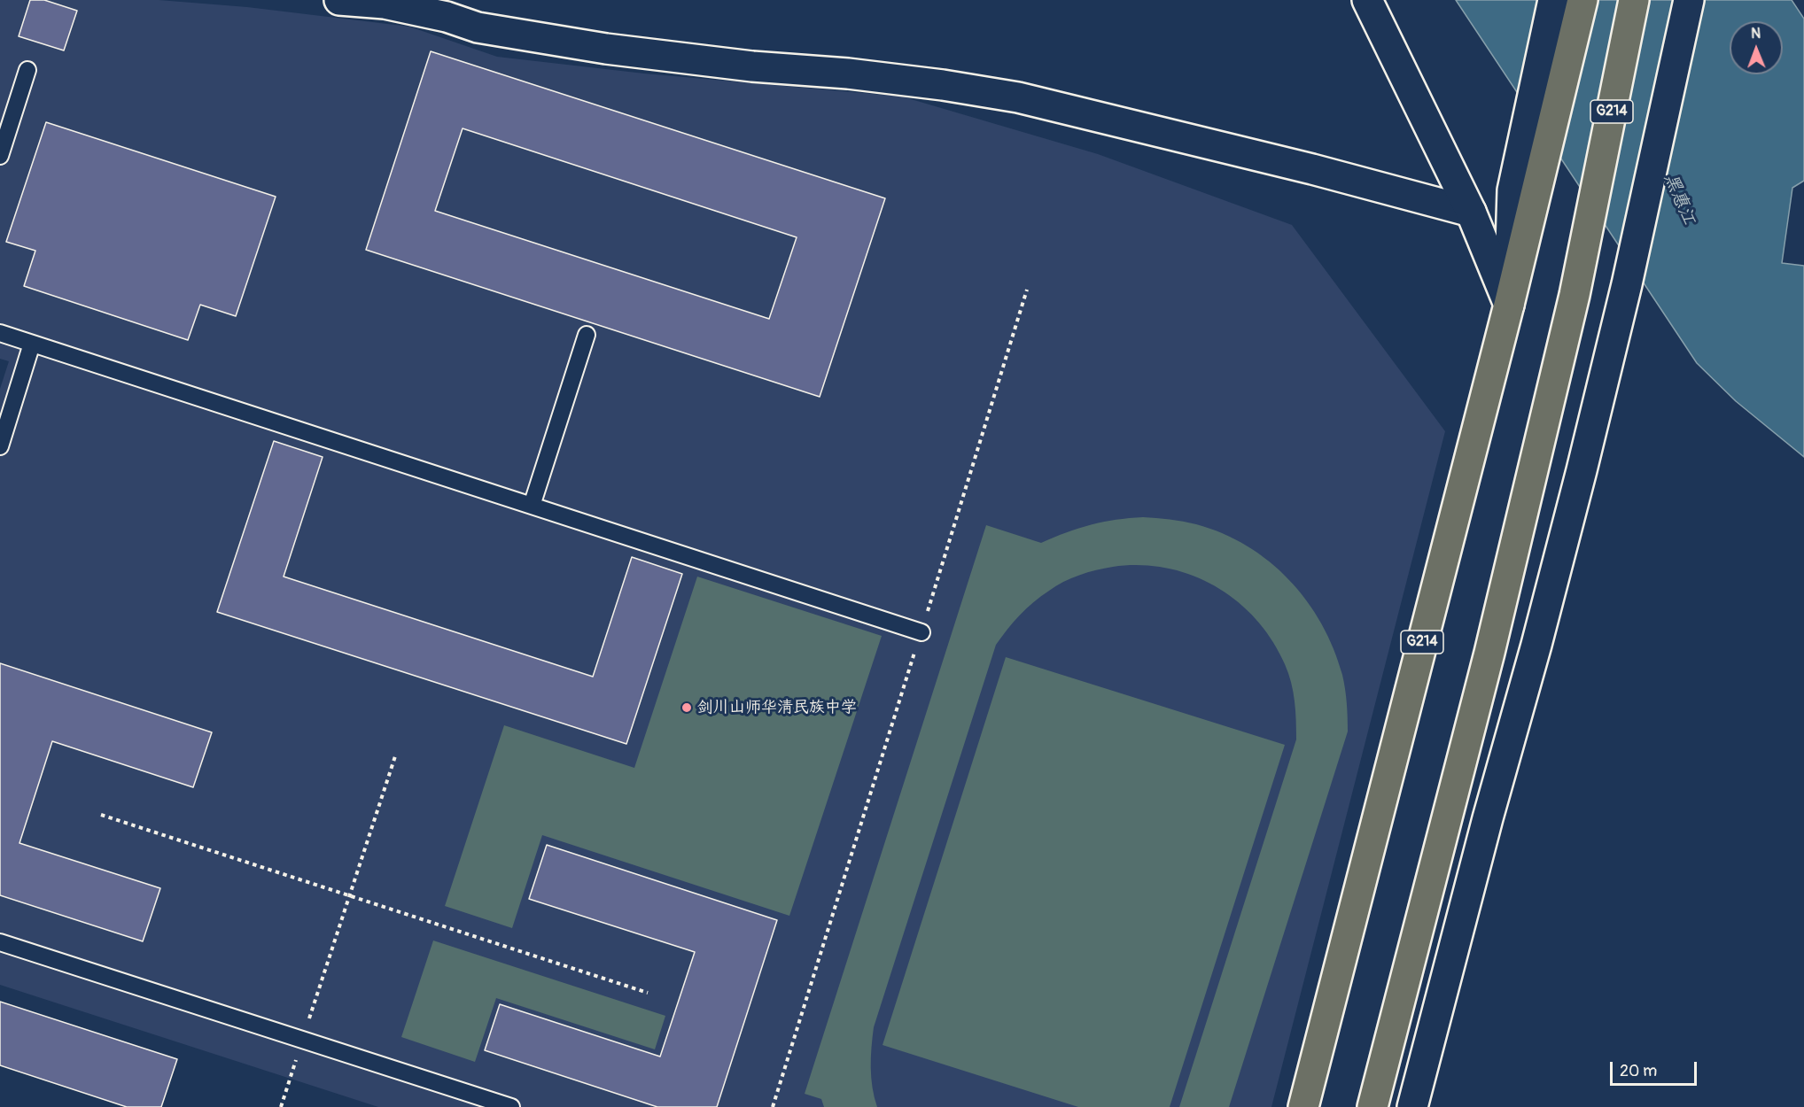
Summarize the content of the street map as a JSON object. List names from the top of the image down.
{
  "streets": {
    "highway": ["G214"]
  },
  "water": ["黑惠江"],
  "places": ["剑川山师华清民族中学"],
  "scale_bar": "20 m",
  "north": "top"
}
